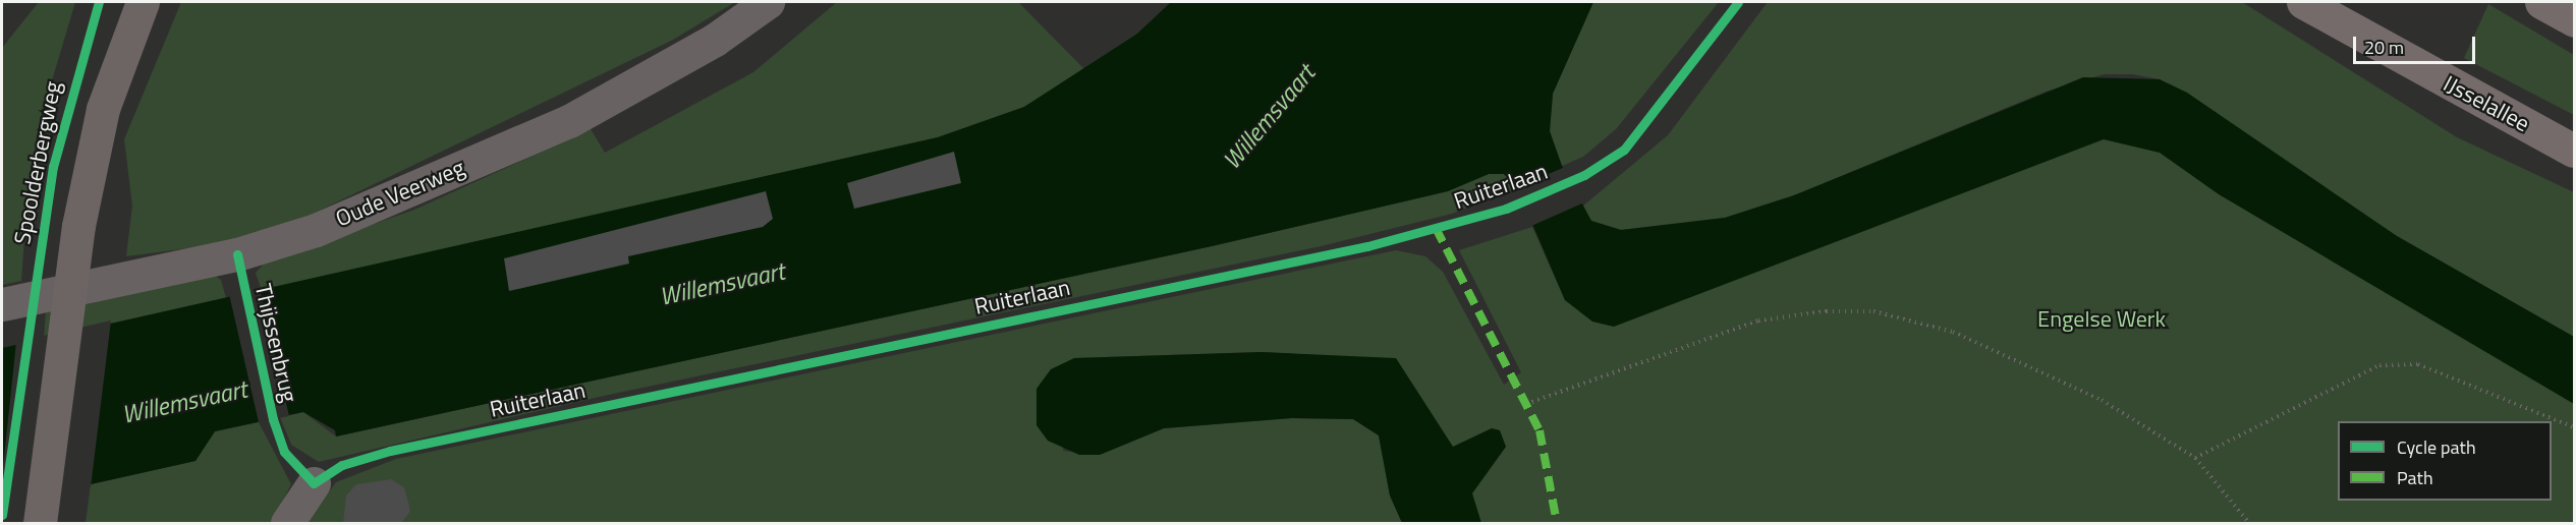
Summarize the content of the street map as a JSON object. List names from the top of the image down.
{
  "streets": {
    "main road": ["IJsselallee"],
    "street": ["Oude Veerweg"],
    "cycle path": ["Spoolderbergweg", "Ruiterlaan"]
  },
  "water": ["Willemsvaart"],
  "parks": ["Engelse Werk"],
  "legend": ["Cycle path", "Path"],
  "scale_bar": "20 m"
}
